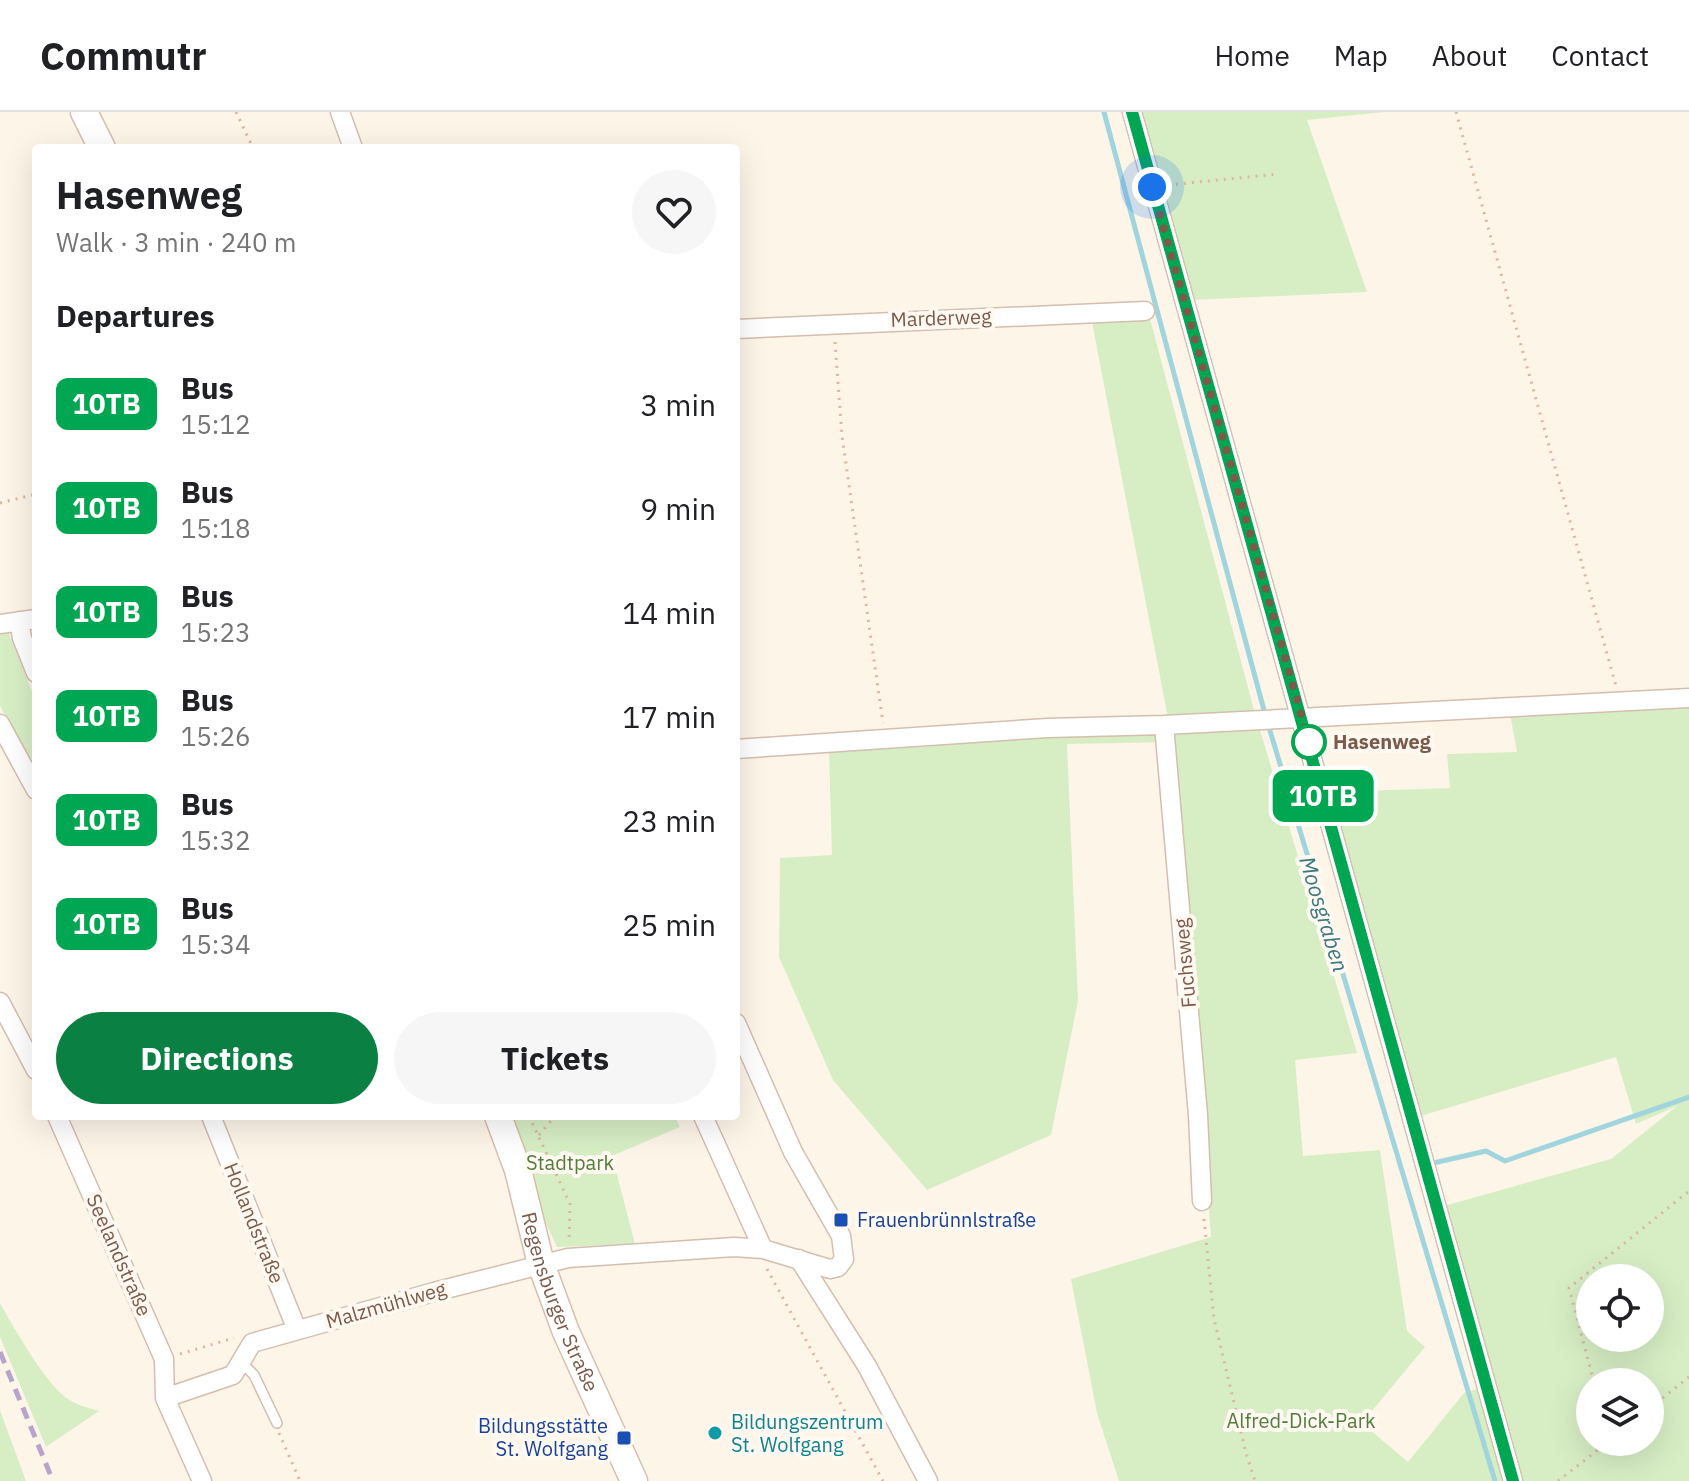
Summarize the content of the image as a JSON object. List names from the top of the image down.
{
  "streets": {
    "street": [
      "Marderweg",
      "Fuchsweg",
      "Hollandstraße",
      "Seelandstraße",
      "Regensburger Straße",
      "Malzmühlweg"
    ]
  },
  "crossings": [
    ["Hollandstraße", "Malzmühlweg"],
    ["Seelandstraße", "Malzmühlweg"],
    ["Regensburger Straße", "Malzmühlweg"]
  ],
  "water": ["Moosgraben"],
  "parks": ["Stadtpark", "Alfred-Dick-Park"],
  "places": {
    "other": ["Hasenweg", "Bildungszentrum St. Wolfgang"],
    "transit": ["Frauenbrünnlstraße", "Bildungsstätte St. Wolfgang"]
  },
  "lines": ["bus line 10TB"],
  "page": {
    "header": "Commutr",
    "nav": [
      "Home",
      "Map",
      "About",
      "Contact"
    ],
    "on_map": "10TB",
    "heading": [
      ["Hasenweg", "Walk · 3 min · 240 m"],
      "Departures"
    ],
    "list": [
      {
        "mark": "10TB",
        "name": "Bus",
        "note": "15:12",
        "value": "3 min"
      },
      {
        "mark": "10TB",
        "name": "Bus",
        "note": "15:18",
        "value": "9 min"
      },
      {
        "mark": "10TB",
        "name": "Bus",
        "note": "15:23",
        "value": "14 min"
      },
      {
        "mark": "10TB",
        "name": "Bus",
        "note": "15:26",
        "value": "17 min"
      },
      {
        "mark": "10TB",
        "name": "Bus",
        "note": "15:32",
        "value": "23 min"
      },
      {
        "mark": "10TB",
        "name": "Bus",
        "note": "15:34",
        "value": "25 min"
      }
    ],
    "buttons": ["Directions", "Tickets"]
  }
}
